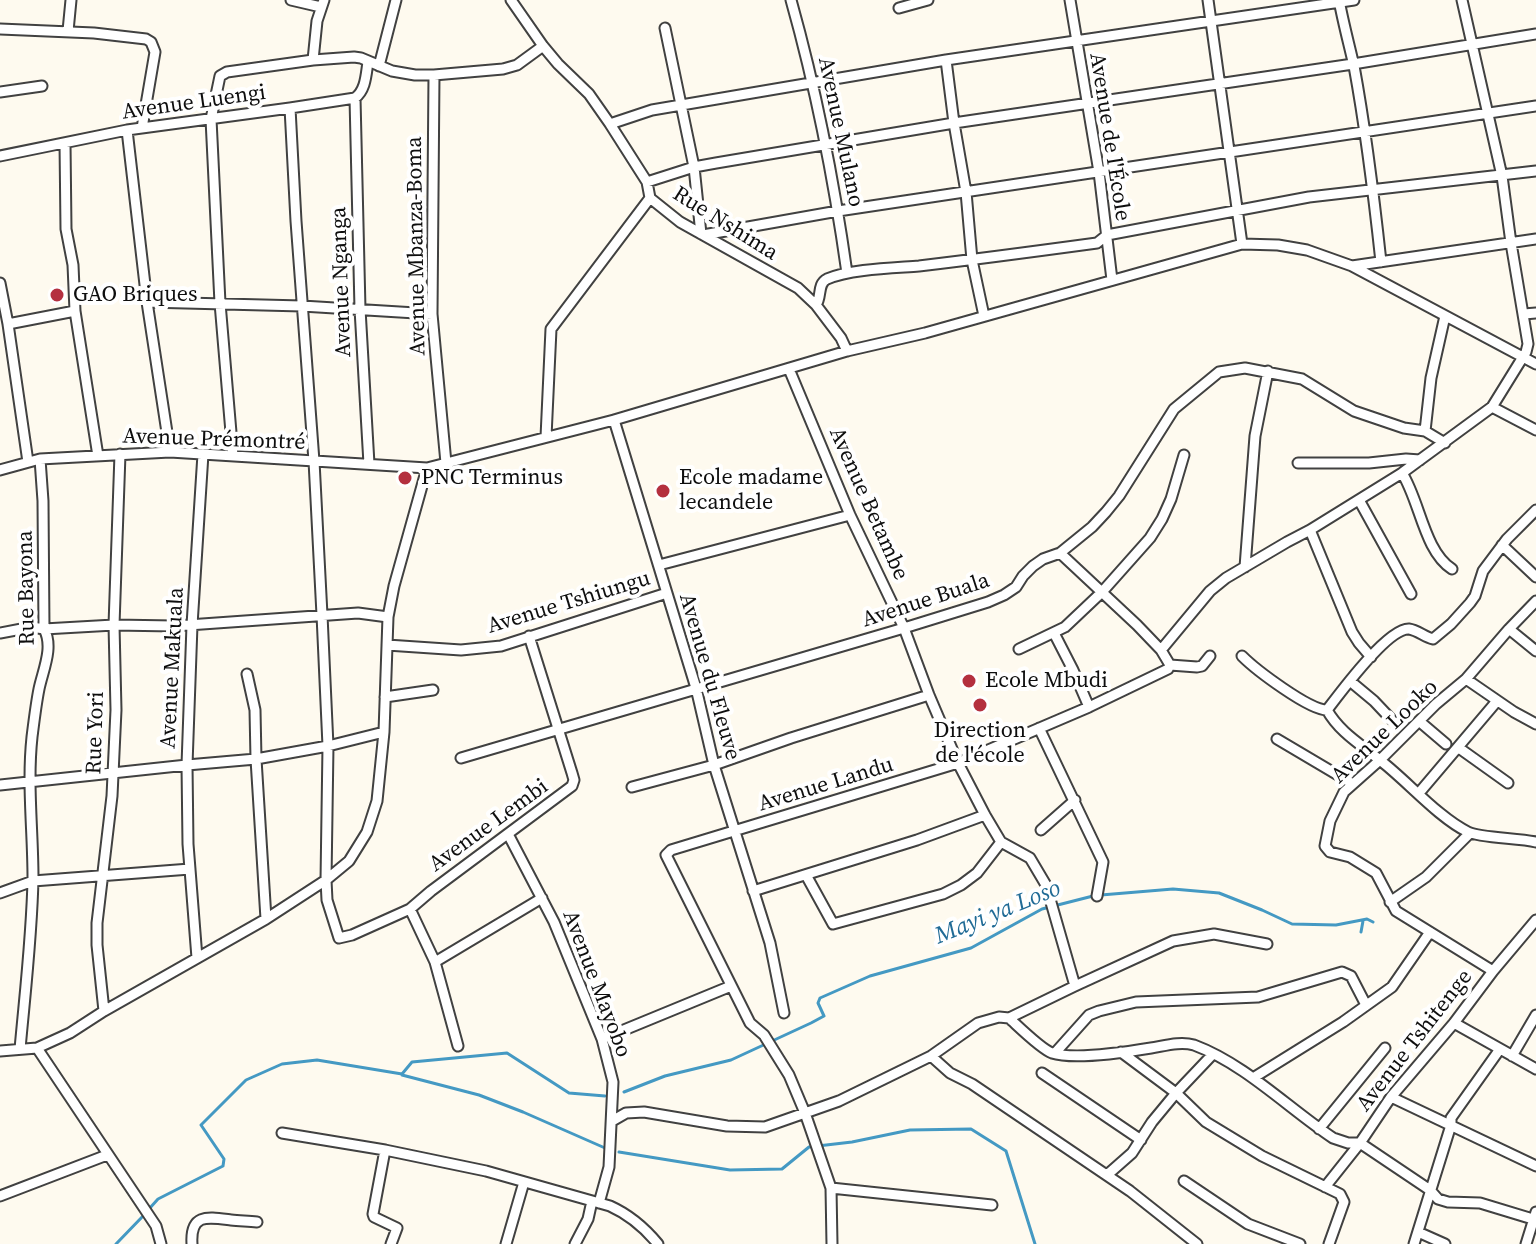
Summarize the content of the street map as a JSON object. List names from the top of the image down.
{
  "streets": {
    "street": [
      "Avenue Luengi",
      "Avenue Mulano",
      "Avenue de l'École",
      "Rue Nshima",
      "Avenue Mbanza-Boma",
      "Avenue Nganga",
      "Avenue Prémontré",
      "Avenue Betambe",
      "Rue Bayona",
      "Avenue Buala",
      "Avenue Tshiungu",
      "Avenue Makuala",
      "Avenue du Fleuve",
      "Avenue Looko",
      "Rue Yori",
      "Avenue Landu",
      "Avenue Lembi",
      "Avenue Mayobo",
      "Avenue Tshitenge"
    ]
  },
  "crossings": [
    ["Avenue Luengi", "Avenue Nganga"],
    ["Avenue de l'École", "Avenue Prémontré"],
    ["Rue Nshima", "Avenue Prémontré"],
    ["Avenue Mbanza-Boma", "Avenue Prémontré"],
    ["Avenue Nganga", "Avenue Prémontré"],
    ["Avenue Prémontré", "Avenue Betambe"],
    ["Avenue Prémontré", "Rue Bayona"],
    ["Avenue Prémontré", "Avenue Makuala"],
    ["Avenue Prémontré", "Avenue du Fleuve"],
    ["Avenue Prémontré", "Rue Yori"],
    ["Avenue Betambe", "Avenue Buala"],
    ["Avenue Betambe", "Avenue Landu"],
    ["Avenue Buala", "Avenue du Fleuve"],
    ["Avenue Buala", "Avenue Lembi"],
    ["Avenue Tshiungu", "Avenue du Fleuve"],
    ["Avenue Tshiungu", "Avenue Lembi"],
    ["Avenue du Fleuve", "Avenue Landu"],
    ["Avenue Looko", "Avenue Tshitenge"],
    ["Avenue Lembi", "Avenue Mayobo"]
  ],
  "water": ["Mayi ya Loso"],
  "places": [
    "GAO Briques",
    "PNC Terminus",
    "Ecole madame lecandele",
    "Ecole Mbudi",
    "Direction de l'école"
  ]
}
